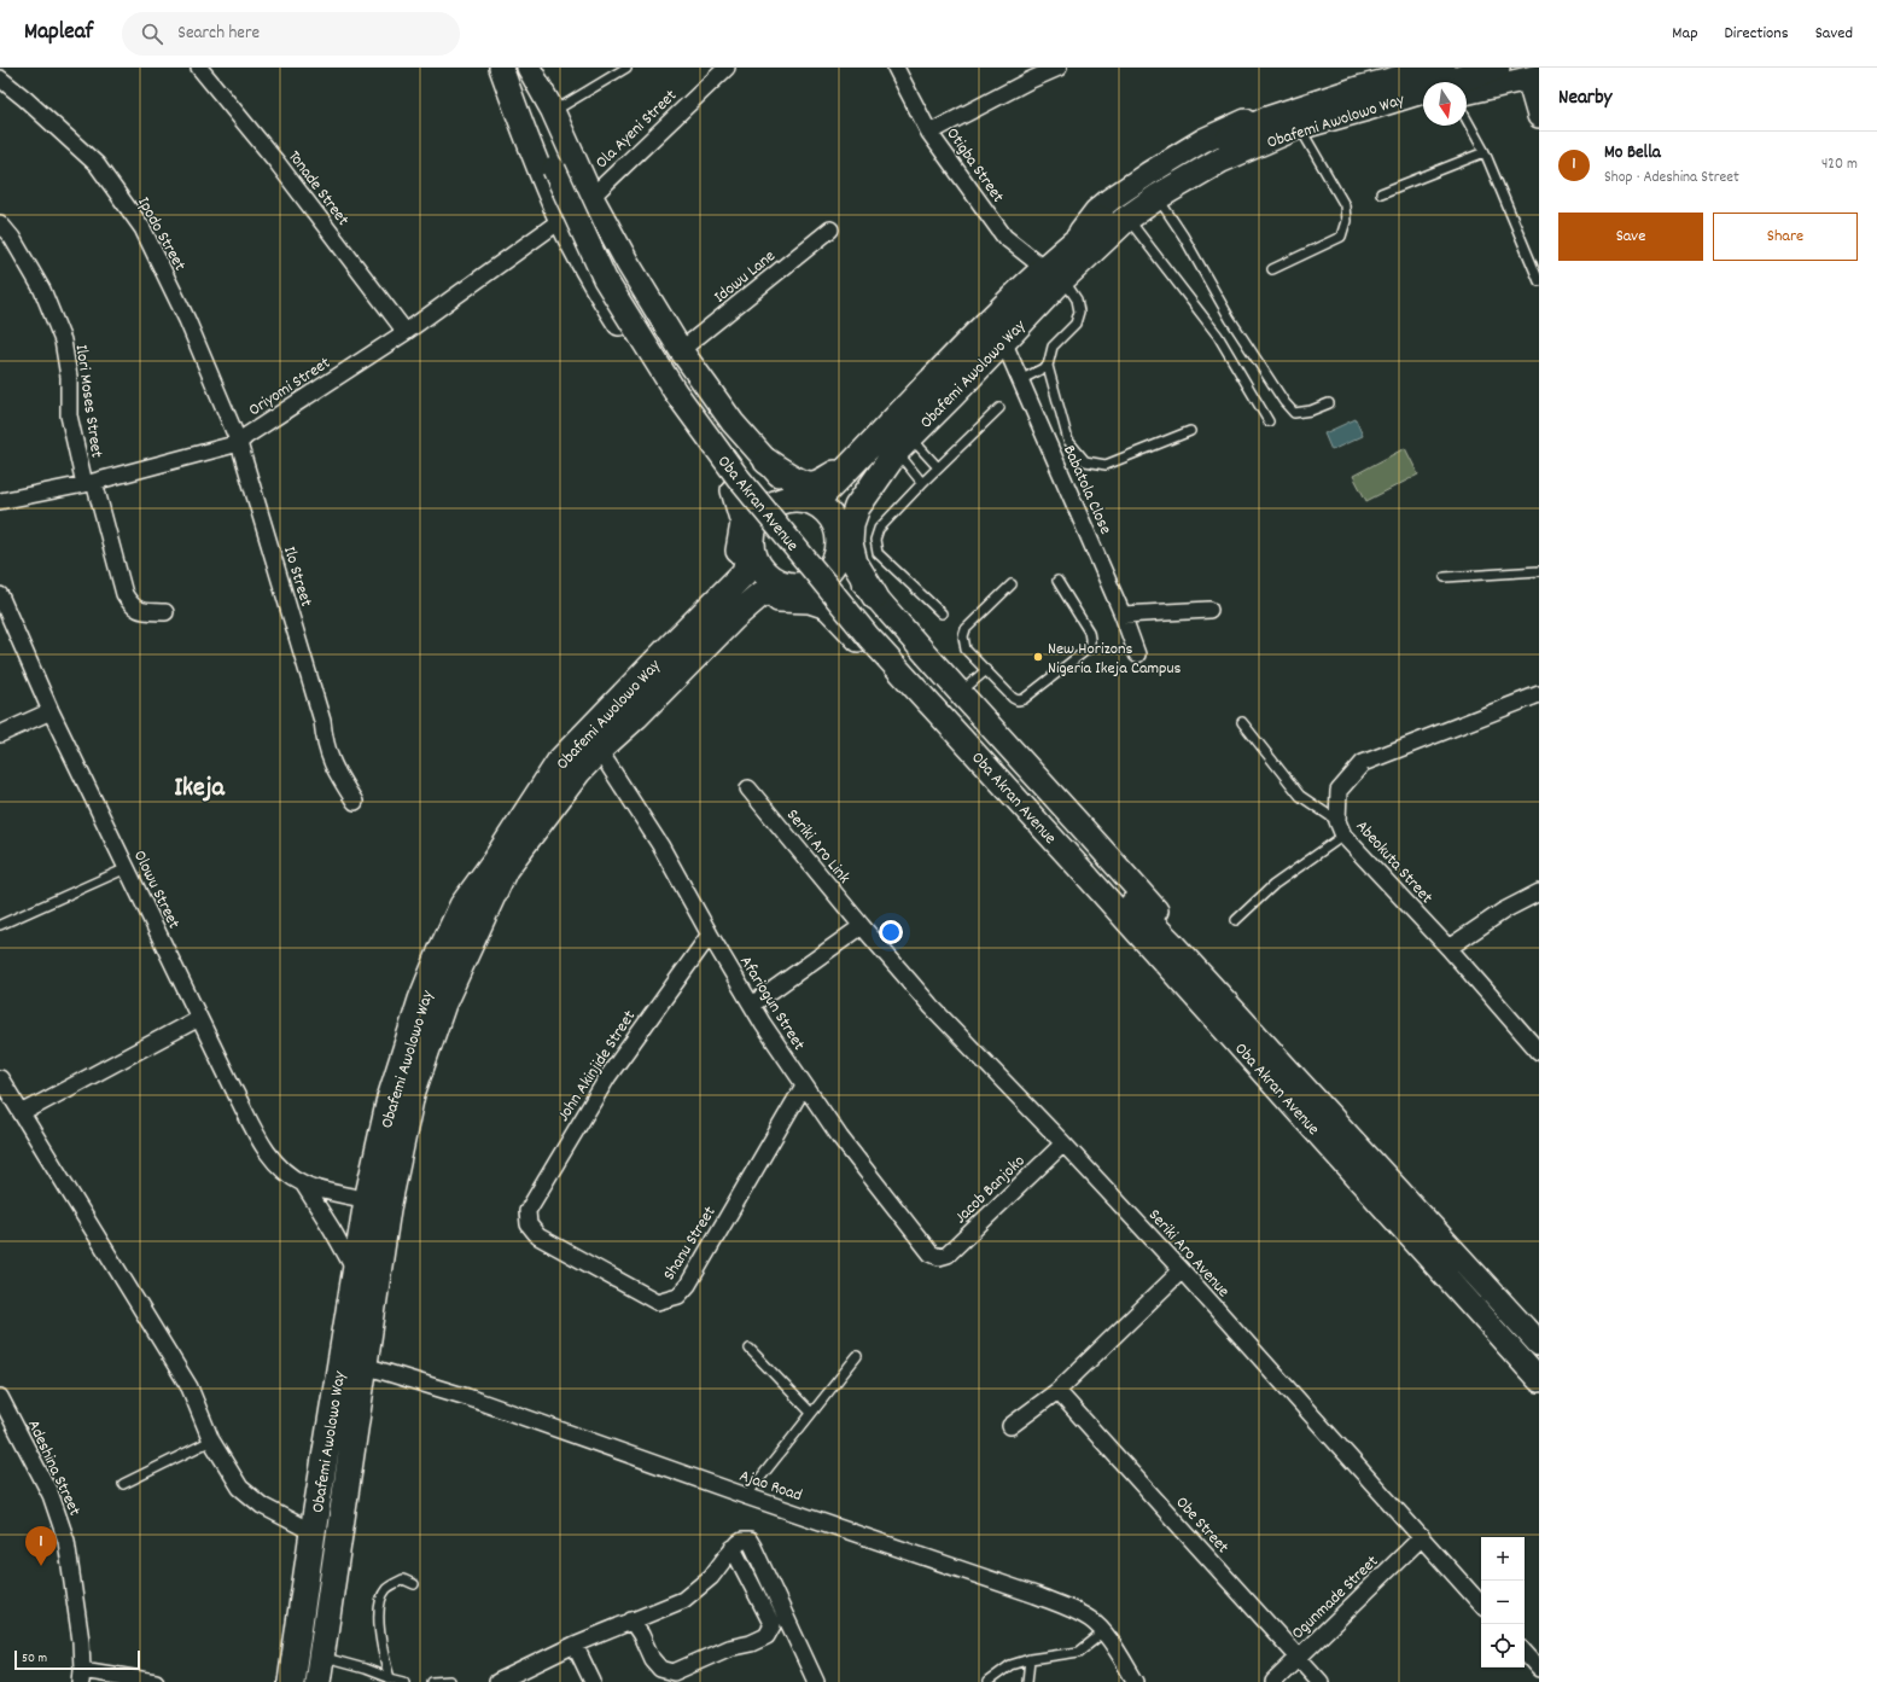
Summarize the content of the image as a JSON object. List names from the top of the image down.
{
  "streets": {
    "main road": ["Obafemi Awolowo Way", "Oba Akran Avenue"],
    "street": [
      "Ola Ayeni Street",
      "Otigba Street",
      "Tonade Street",
      "Ipodo Street",
      "Idowu Lane",
      "Oriyomi Street",
      "Ilori Moses Street",
      "Babatola Close",
      "Ilo Street",
      "Seriki Aro Link",
      "Abeokuta Street",
      "Olowu Street",
      "Afariogun Street",
      "John Akinjide Street",
      "Jacob Banjoko",
      "Shanu Street",
      "Seriki Aro Avenue",
      "Adeshina Street",
      "Ajao Road",
      "Obe Street",
      "Ogunmade Street"
    ]
  },
  "crossings": [
    ["Obafemi Awolowo Way", "Otigba Street"],
    ["Obafemi Awolowo Way", "Babatola Close"],
    ["Obafemi Awolowo Way", "Olowu Street"],
    ["Obafemi Awolowo Way", "Afariogun Street"],
    ["Obafemi Awolowo Way", "Ajao Road"],
    ["Tonade Street", "Oriyomi Street"],
    ["Ipodo Street", "Oriyomi Street"],
    ["Ipodo Street", "Ilo Street"],
    ["Oriyomi Street", "Ilori Moses Street"],
    ["Oriyomi Street", "Ilo Street"],
    ["Seriki Aro Link", "Seriki Aro Avenue"],
    ["Afariogun Street", "John Akinjide Street"],
    ["Afariogun Street", "Jacob Banjoko"],
    ["Afariogun Street", "Shanu Street"],
    ["John Akinjide Street", "Shanu Street"],
    ["Jacob Banjoko", "Seriki Aro Avenue"],
    ["Seriki Aro Avenue", "Ogunmade Street"],
    ["Obe Street", "Ogunmade Street"]
  ],
  "districts": ["Ikeja"],
  "places": ["New Horizons Nigeria Ikeja Campus"],
  "scale_bar": "50 m",
  "north": "bottom",
  "page": {
    "header": "Mapleaf",
    "search": "Search here",
    "nav": ["Map", "Directions", "Saved"],
    "heading": "Nearby",
    "list": [
      {
        "mark": "1",
        "name": "Mo Bella",
        "note": "Shop · Adeshina Street",
        "value": "420 m"
      }
    ],
    "buttons": ["Save", "Share"],
    "pins": "1",
    "map_buttons": ["+", "−"],
    "scale": "50 m"
  }
}
